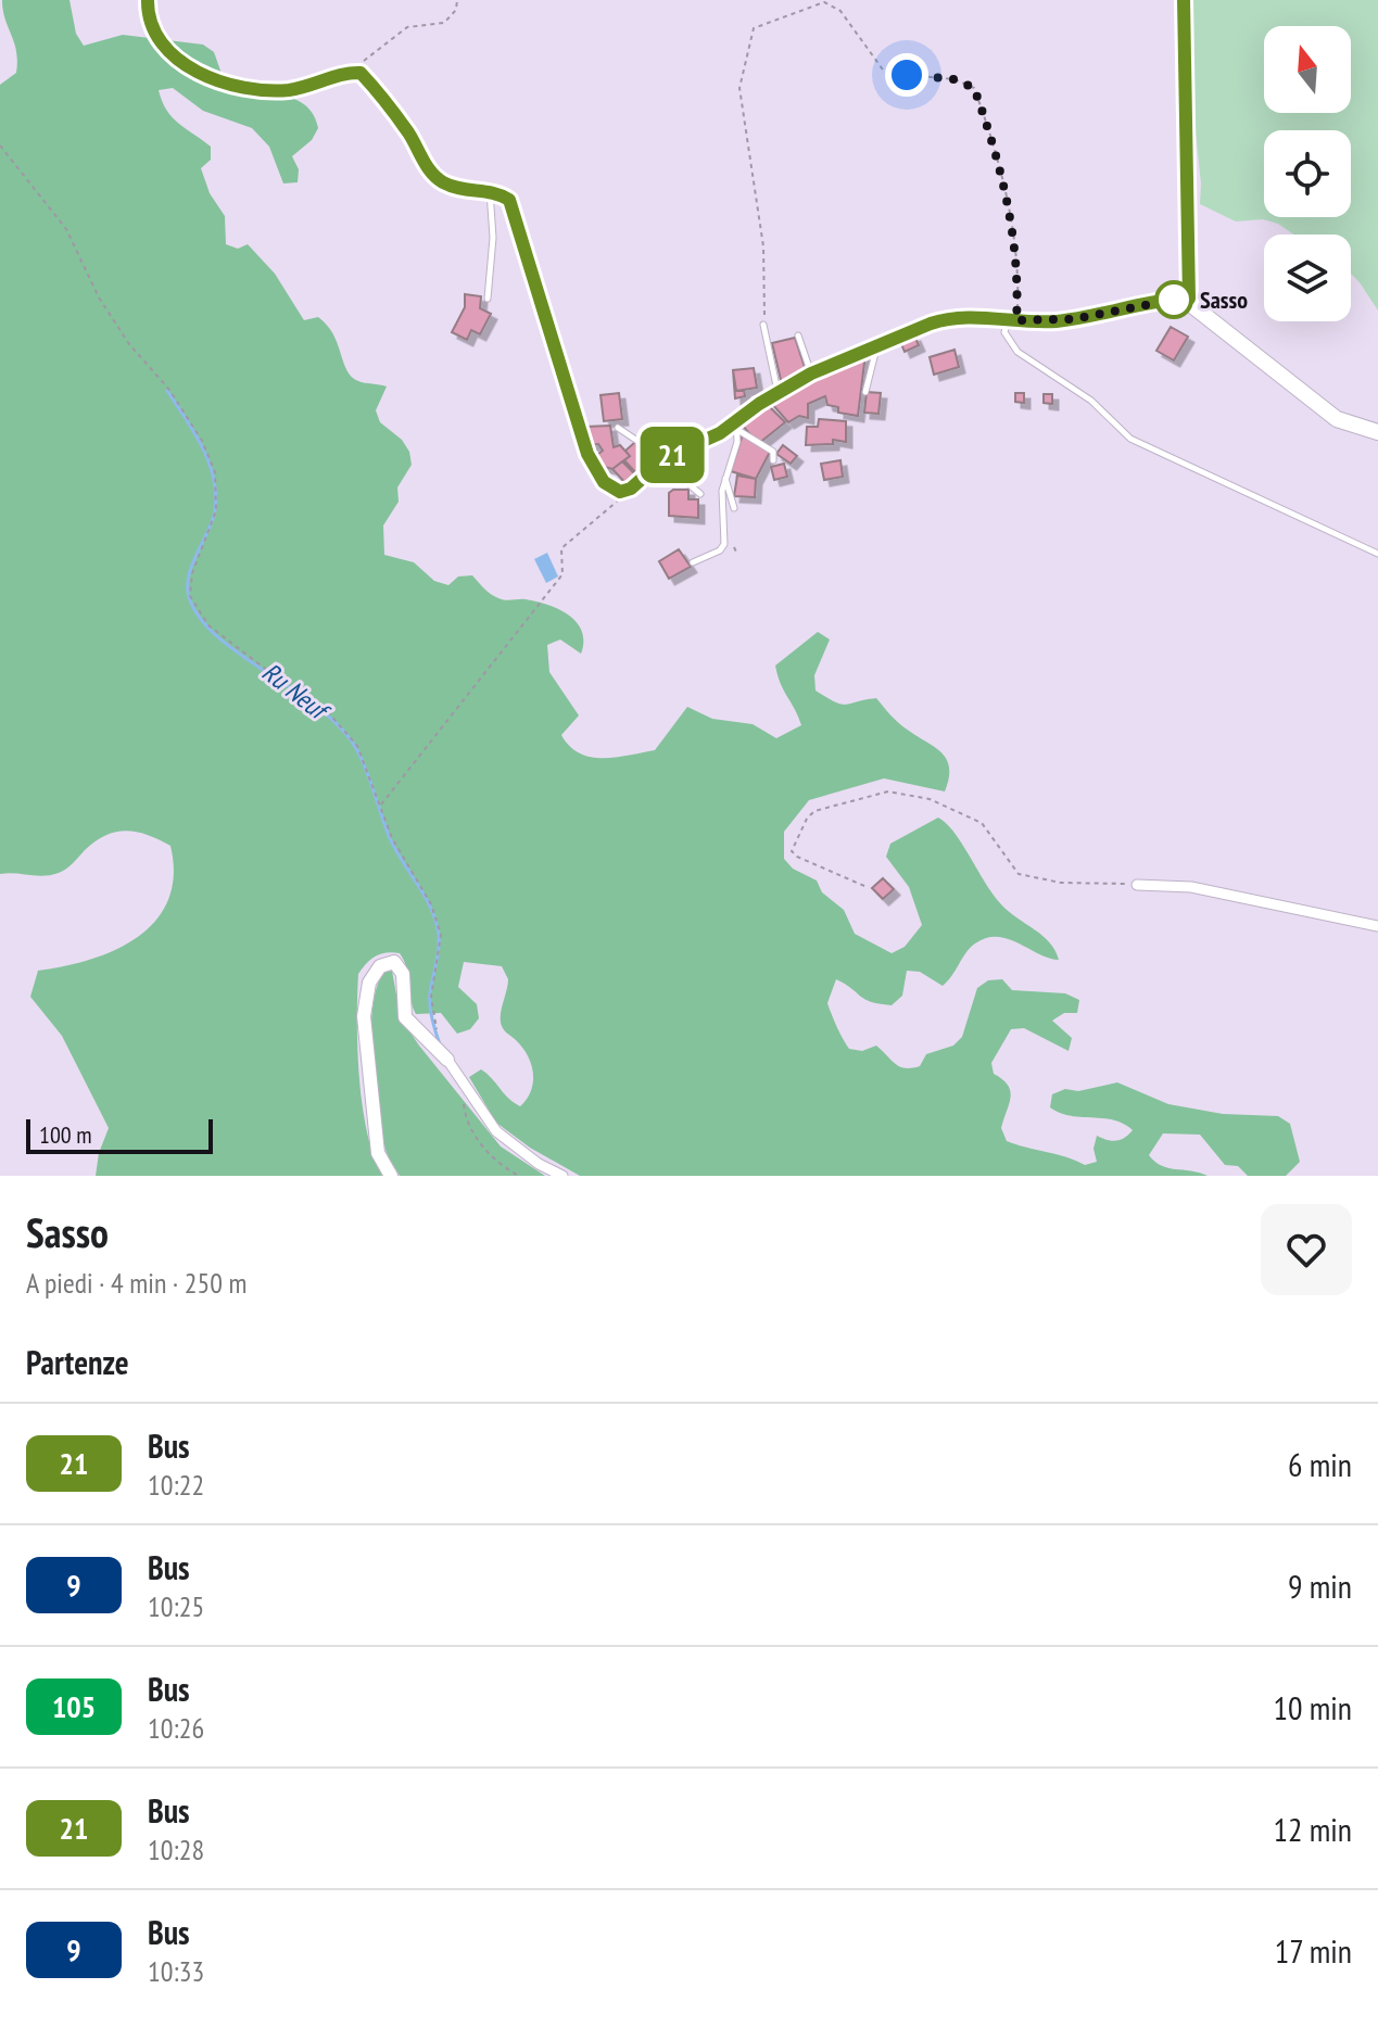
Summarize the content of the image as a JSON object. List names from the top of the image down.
{
  "water": ["Ru Neuf"],
  "places": ["Sasso"],
  "lines": ["bus line 21"],
  "scale_bar": "100 m",
  "north": "top",
  "page": {
    "on_map": "21",
    "scale": "100 m",
    "heading": [
      ["Sasso", "A piedi · 4 min · 250 m"],
      "Partenze"
    ],
    "list": [
      {
        "mark": "21",
        "name": "Bus",
        "note": "10:22",
        "value": "6 min"
      },
      {
        "mark": "9",
        "name": "Bus",
        "note": "10:25",
        "value": "9 min"
      },
      {
        "mark": "105",
        "name": "Bus",
        "note": "10:26",
        "value": "10 min"
      },
      {
        "mark": "21",
        "name": "Bus",
        "note": "10:28",
        "value": "12 min"
      },
      {
        "mark": "9",
        "name": "Bus",
        "note": "10:33",
        "value": "17 min"
      }
    ]
  }
}
